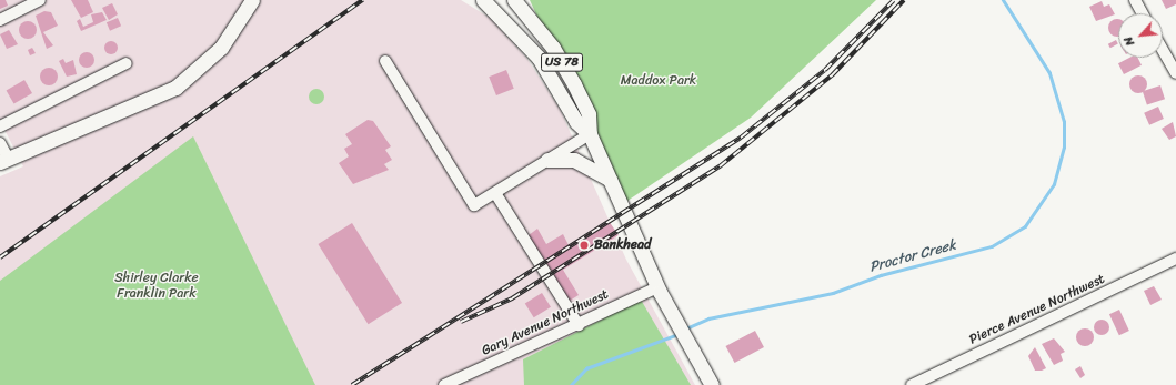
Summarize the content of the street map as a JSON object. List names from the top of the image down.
{
  "streets": {
    "main road": ["US 78"],
    "street": ["Pierce Avenue Northwest", "Gary Avenue Northwest"]
  },
  "crossings": [
    ["US 78", "Gary Avenue Northwest"]
  ],
  "water": ["Proctor Creek"],
  "parks": ["Maddox Park", "Shirley Clarke Franklin Park"],
  "places": ["Bankhead"],
  "north": "bottom left"
}
